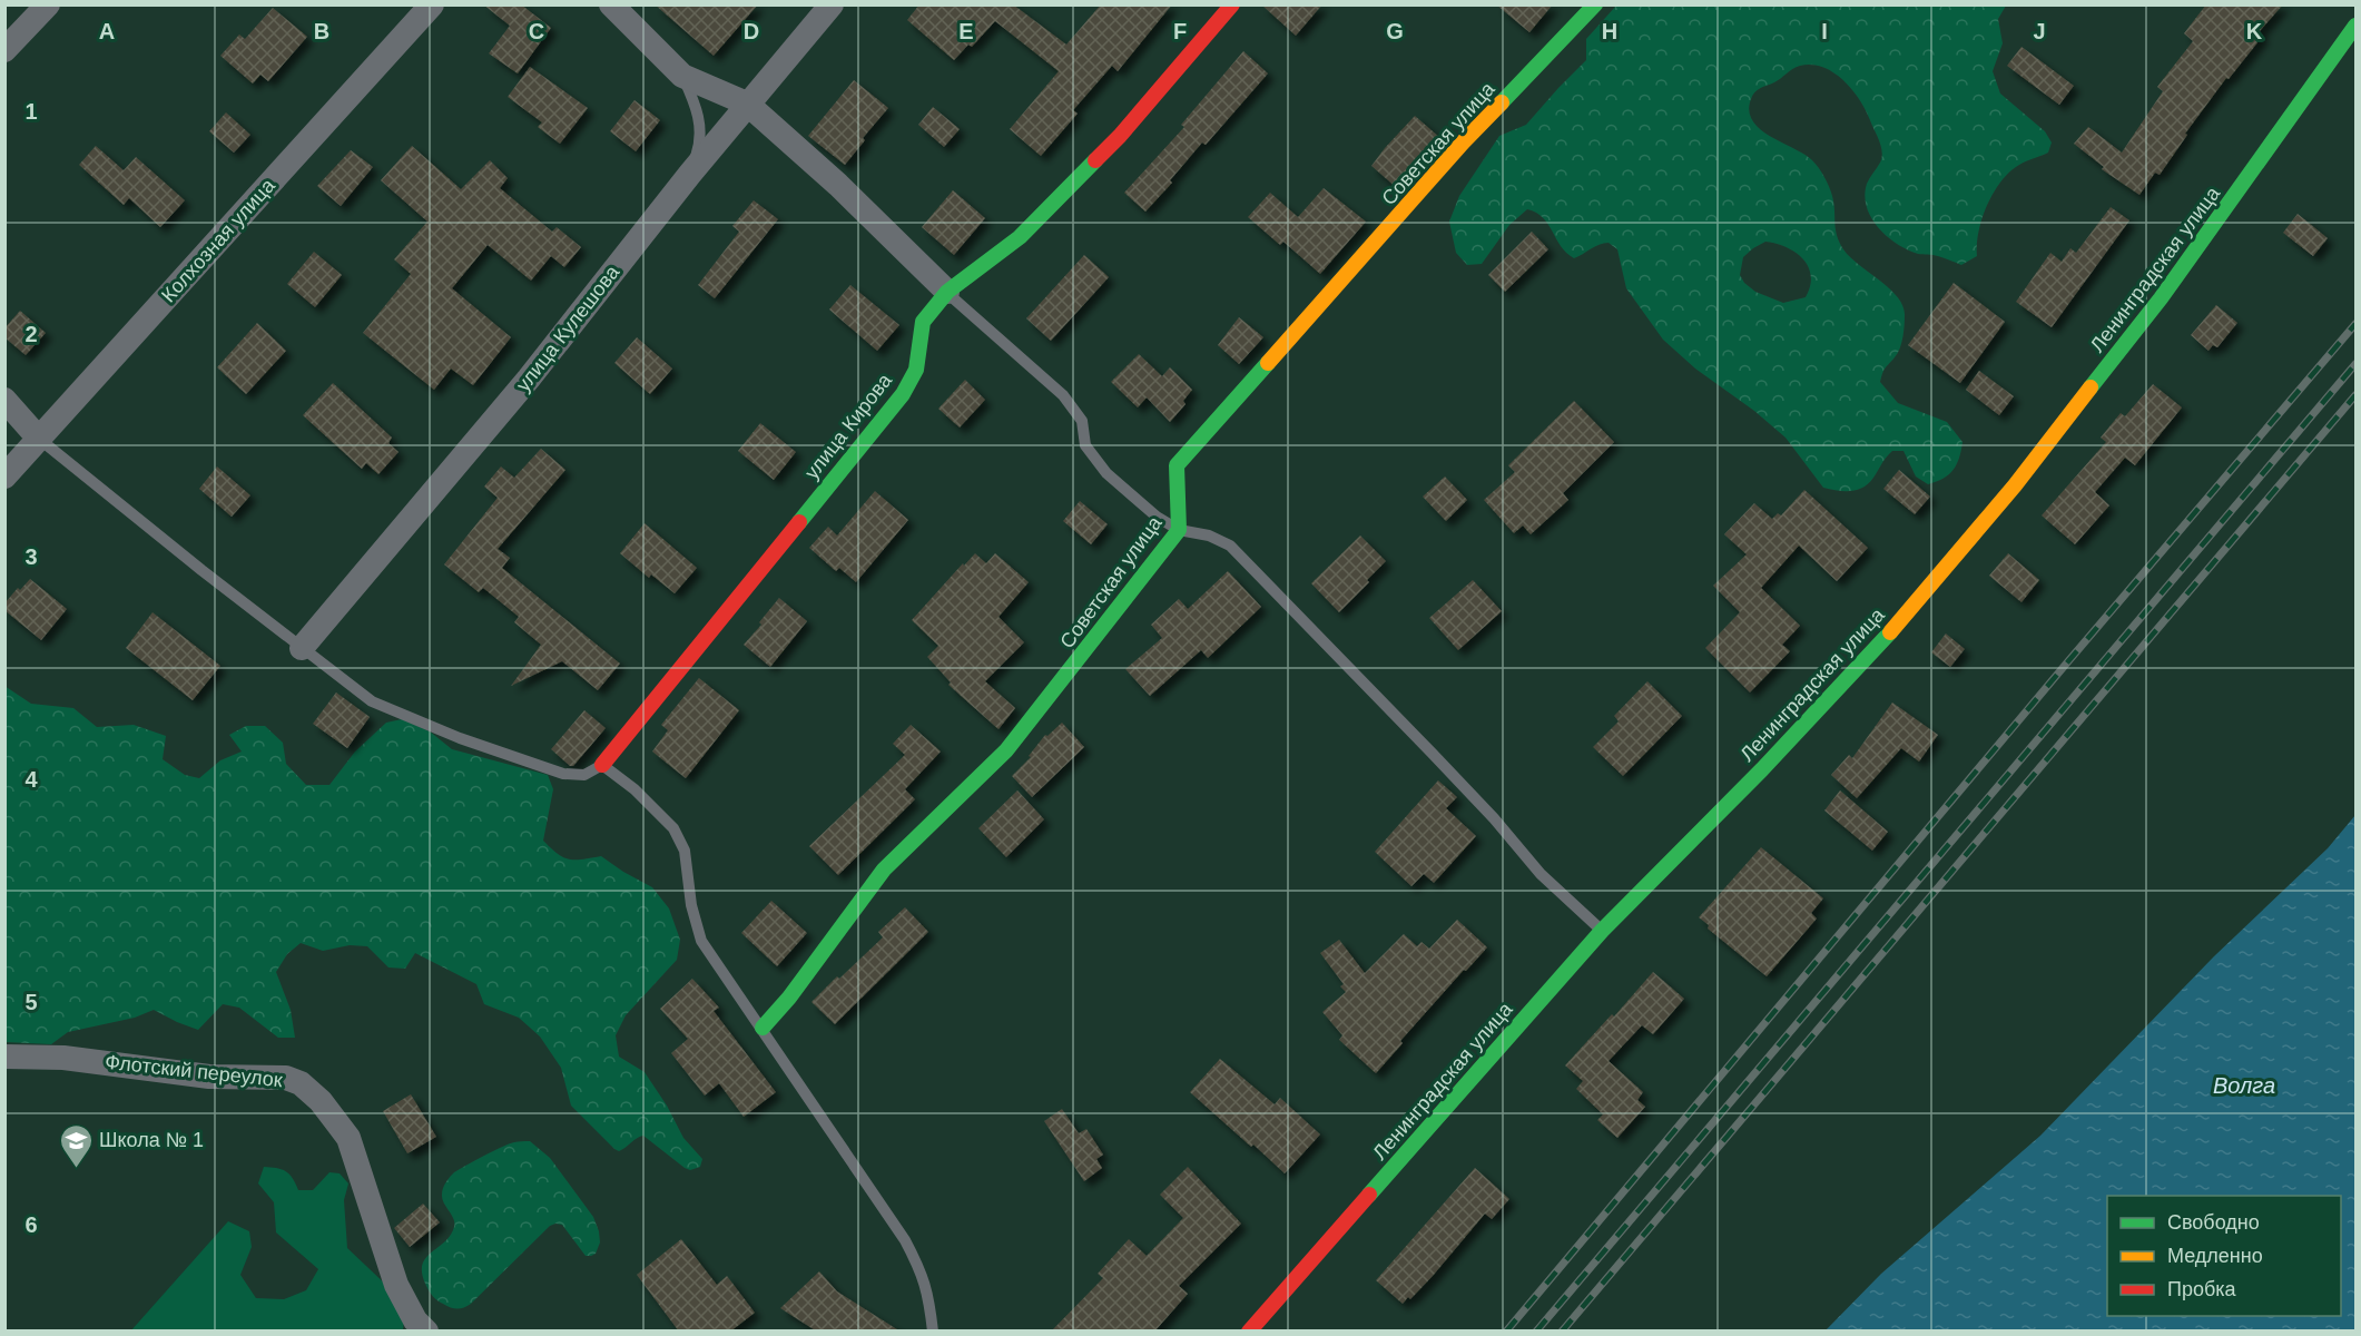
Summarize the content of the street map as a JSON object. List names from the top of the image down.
{
  "streets": {
    "street": [
      "Советская улица",
      "Колхозная улица",
      "Ленинградская улица",
      "улица Кулешова",
      "улица Кирова",
      "Флотский переулок"
    ]
  },
  "water": ["Волга"],
  "places": {
    "school or university": ["Школа № 1"]
  },
  "legend": ["Свободно", "Медленно", "Пробка"],
  "grid": {
    "columns": [
      "A",
      "B",
      "C",
      "D",
      "E",
      "F",
      "G",
      "H",
      "I",
      "J",
      "K"
    ],
    "rows": [
      "1",
      "2",
      "3",
      "4",
      "5",
      "6"
    ]
  }
}
